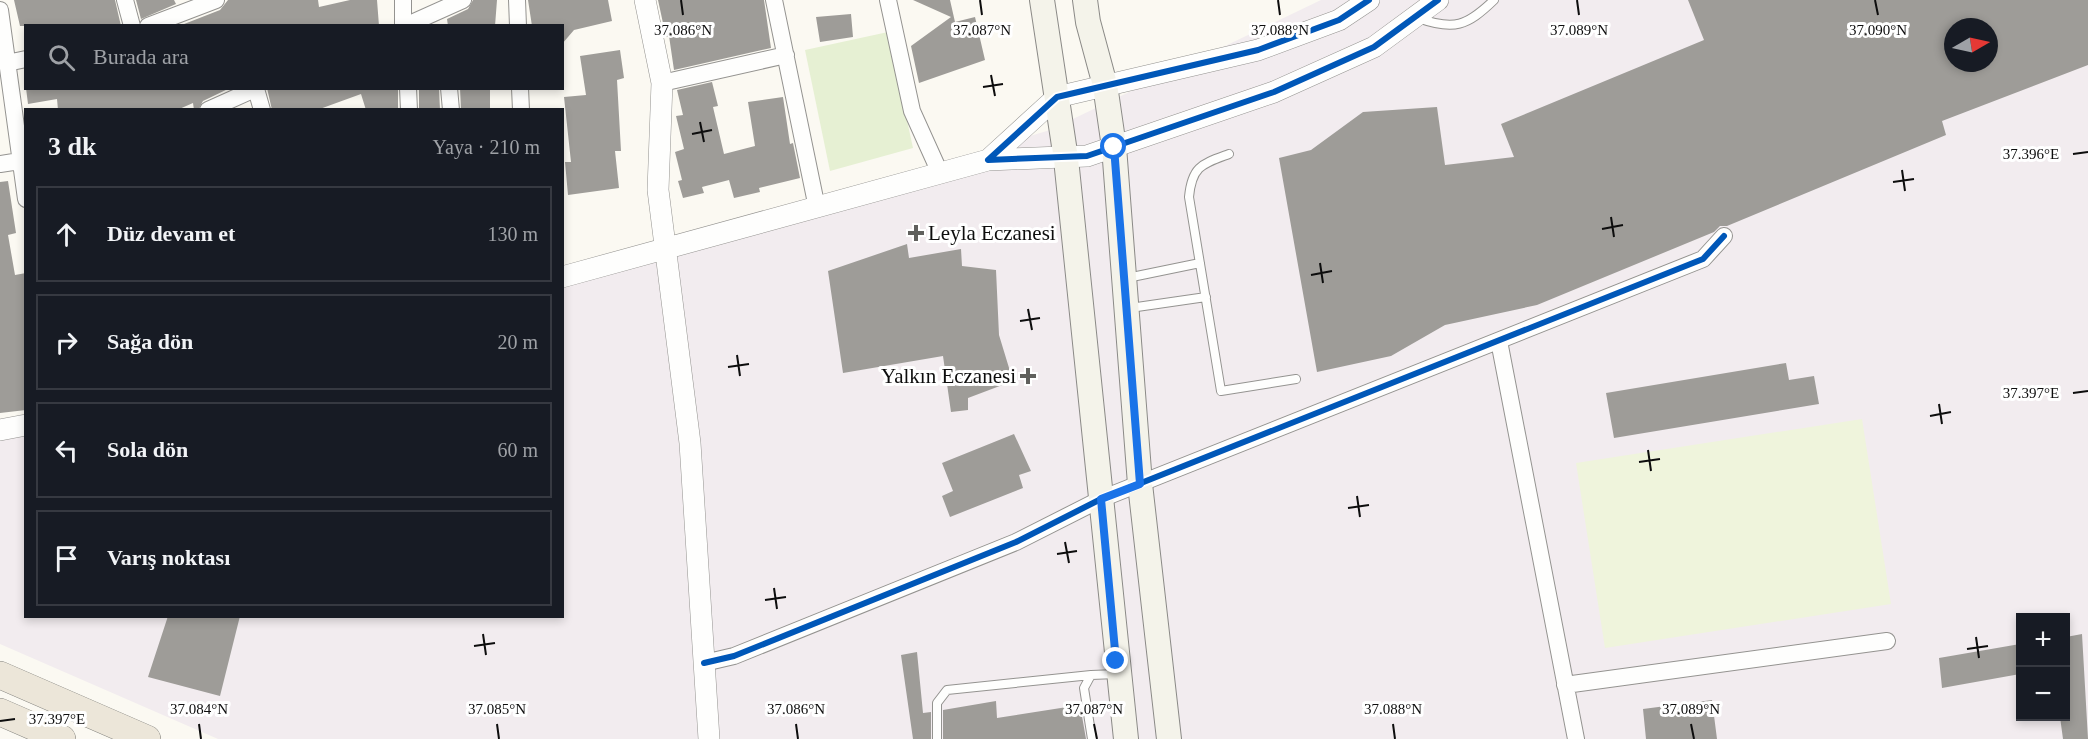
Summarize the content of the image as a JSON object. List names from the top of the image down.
{
  "places": {
    "health": ["Leyla Eczanesi", "Yalkın Eczanesi"]
  },
  "north": "right",
  "page": {
    "search": "Burada ara",
    "heading": ["3 dk", "Yaya · 210 m"],
    "list": [
      ["Düz devam et", "130 m"],
      ["Sağa dön", "20 m"],
      ["Sola dön", "60 m"],
      "Varış noktası"
    ],
    "map_buttons": ["+", "−"]
  },
  "coordinates": [
    "37.088°N",
    "37.086°N",
    "37.087°N",
    "37.089°N",
    "37.090°N",
    "37.396°E",
    "37.397°E",
    "37.084°N",
    "37.085°N"
  ]
}
